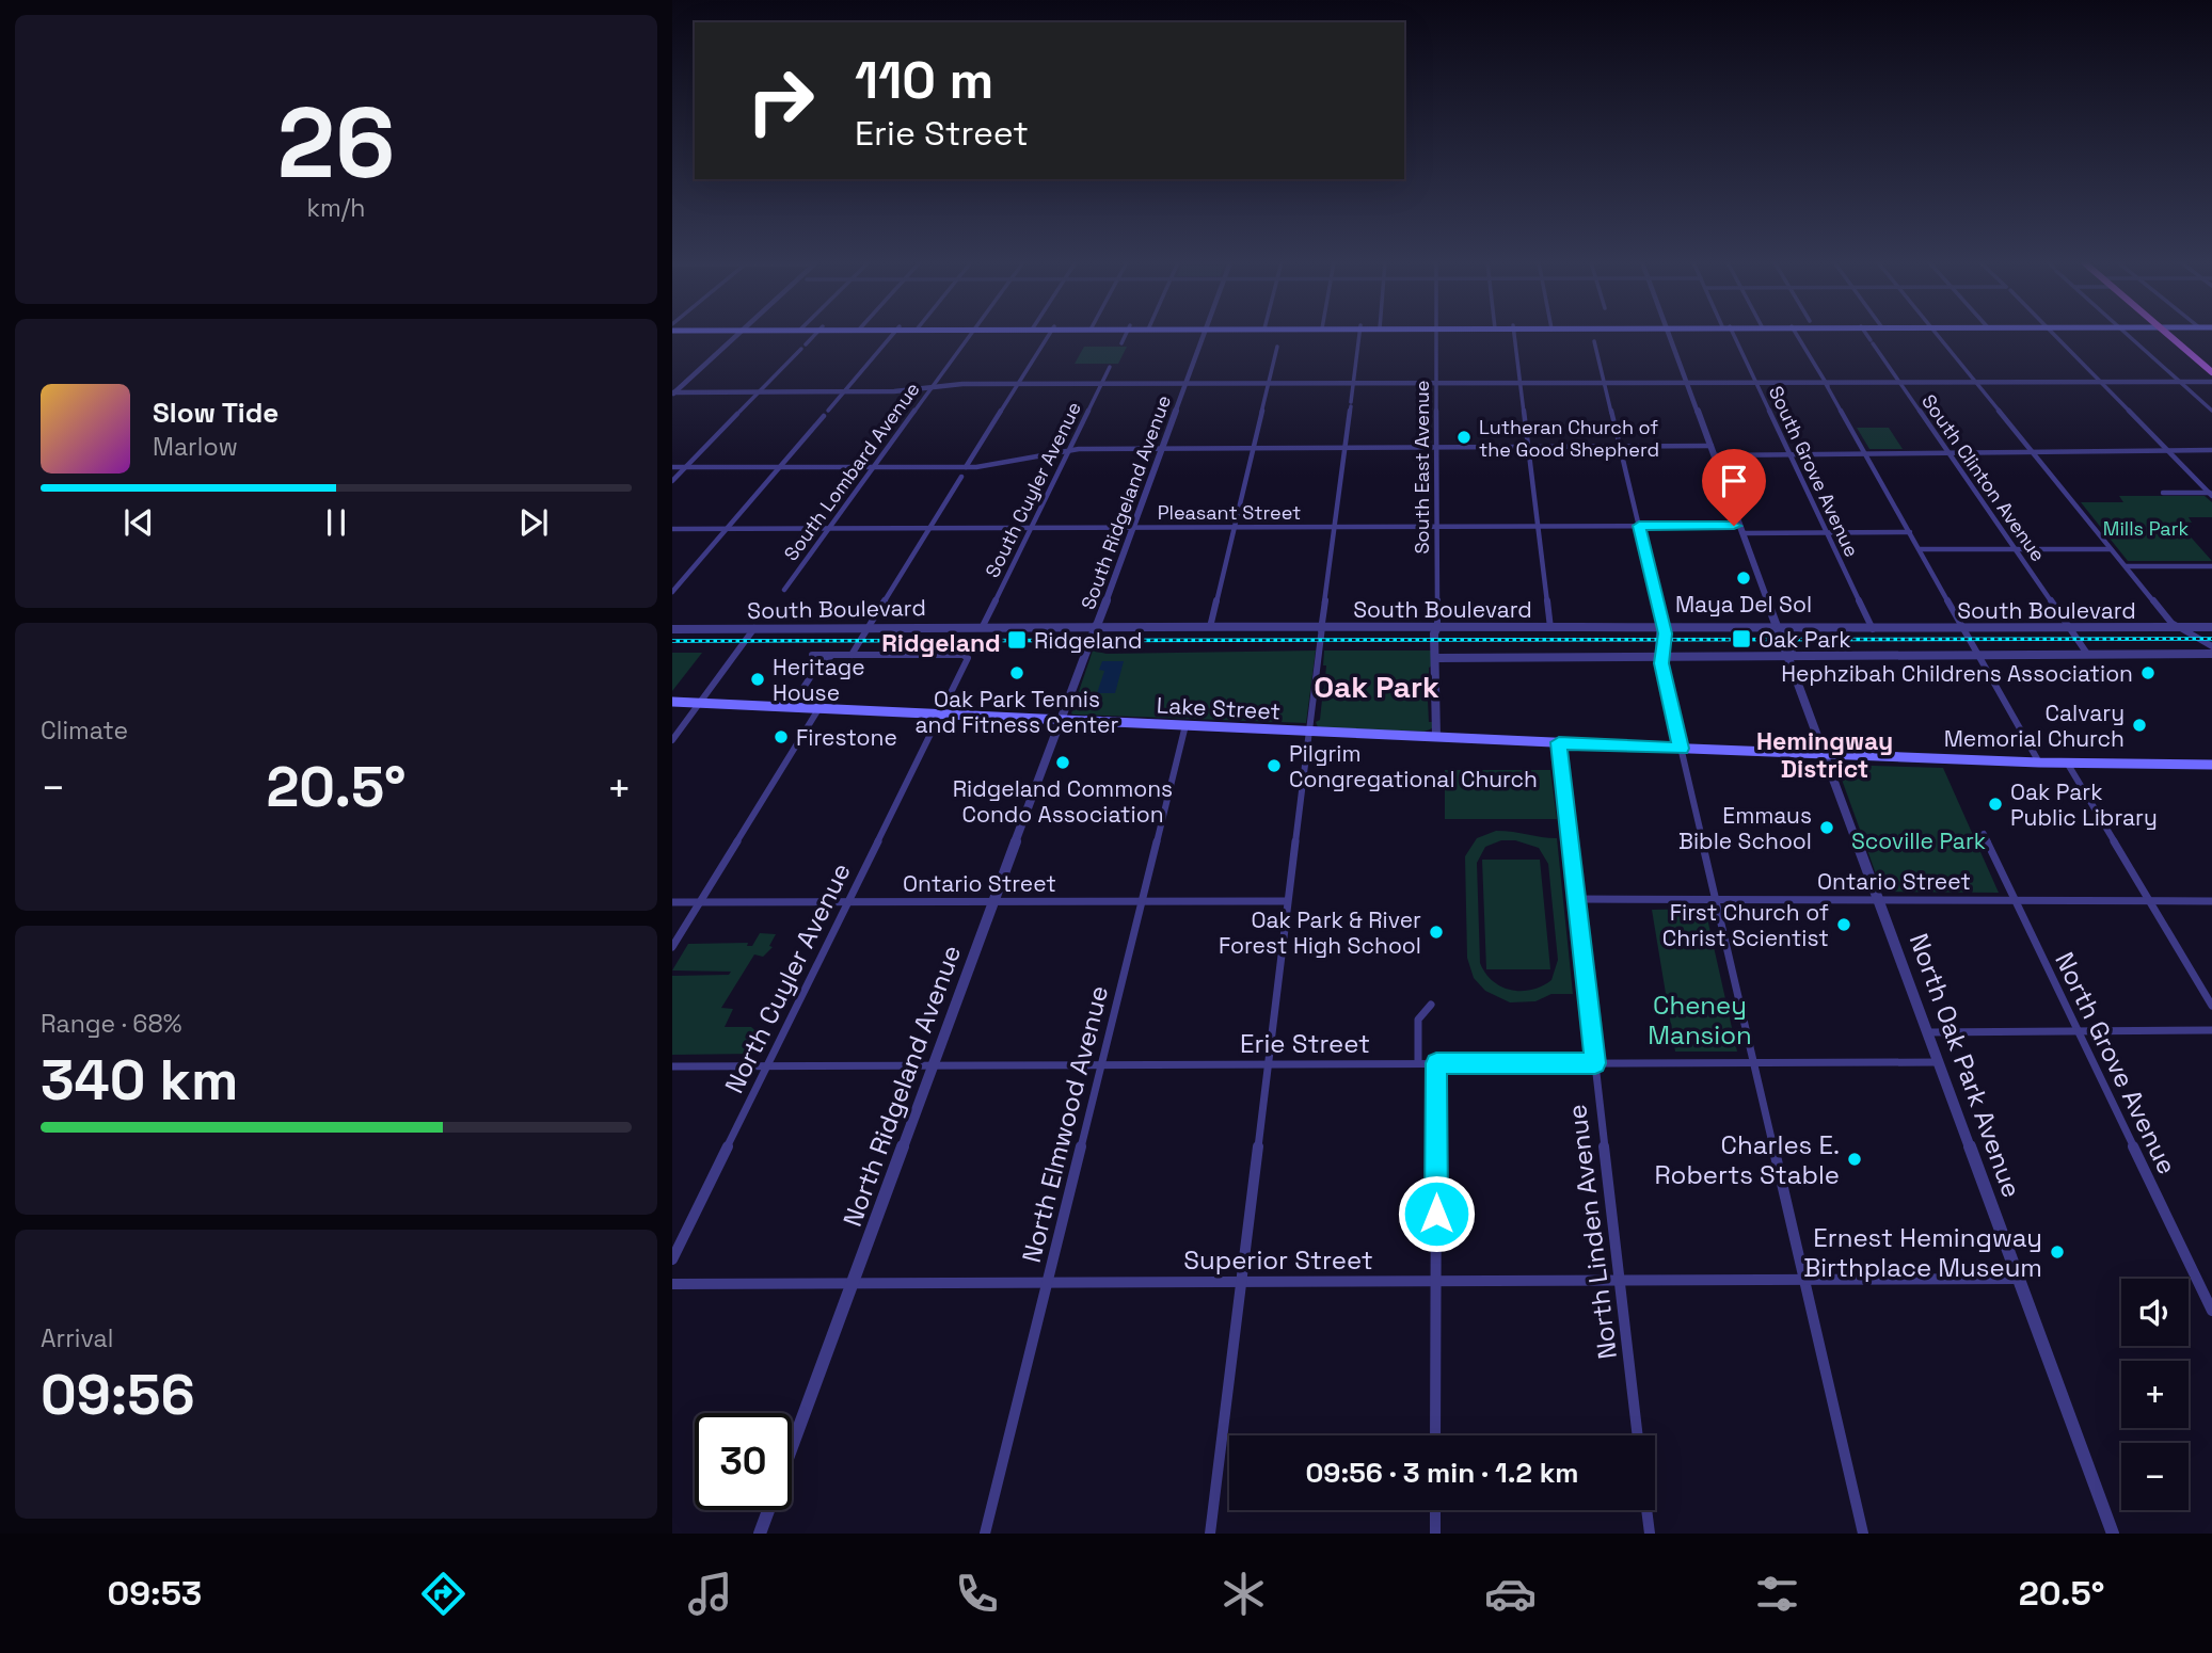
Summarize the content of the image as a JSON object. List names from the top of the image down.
{
  "streets": {
    "main road": ["Lake Street"],
    "street": [
      "South East Avenue",
      "South Lombard Avenue",
      "South Grove Avenue",
      "South Clinton Avenue",
      "South Cuyler Avenue",
      "South Ridgeland Avenue",
      "Pleasant Street",
      "South Boulevard",
      "Ontario Street",
      "North Cuyler Avenue",
      "Erie Street",
      "North Grove Avenue",
      "North Oak Park Avenue",
      "North Ridgeland Avenue",
      "North Elmwood Avenue",
      "North Linden Avenue",
      "Superior Street"
    ]
  },
  "crossings": [
    ["South East Avenue", "Pleasant Street"],
    ["South East Avenue", "South Boulevard"],
    ["South Lombard Avenue", "Pleasant Street"],
    ["South Grove Avenue", "Pleasant Street"],
    ["South Grove Avenue", "South Boulevard"],
    ["South Clinton Avenue", "South Boulevard"],
    ["South Cuyler Avenue", "Pleasant Street"],
    ["South Cuyler Avenue", "South Boulevard"],
    ["South Ridgeland Avenue", "Pleasant Street"],
    ["South Ridgeland Avenue", "South Boulevard"],
    ["South Ridgeland Avenue", "North Ridgeland Avenue"],
    ["Pleasant Street", "North Oak Park Avenue"],
    ["South Boulevard", "North Oak Park Avenue"],
    ["South Boulevard", "North Ridgeland Avenue"],
    ["Lake Street", "North Cuyler Avenue"],
    ["Lake Street", "North Oak Park Avenue"],
    ["Lake Street", "North Ridgeland Avenue"],
    ["Lake Street", "North Elmwood Avenue"],
    ["Lake Street", "North Linden Avenue"],
    ["Ontario Street", "North Cuyler Avenue"],
    ["Ontario Street", "North Grove Avenue"],
    ["Ontario Street", "North Oak Park Avenue"],
    ["Ontario Street", "North Ridgeland Avenue"],
    ["Ontario Street", "North Elmwood Avenue"],
    ["Ontario Street", "North Linden Avenue"],
    ["North Cuyler Avenue", "Erie Street"],
    ["Erie Street", "North Oak Park Avenue"],
    ["Erie Street", "North Ridgeland Avenue"],
    ["Erie Street", "North Elmwood Avenue"],
    ["Erie Street", "North Linden Avenue"],
    ["North Oak Park Avenue", "Superior Street"],
    ["North Ridgeland Avenue", "Superior Street"],
    ["North Elmwood Avenue", "Superior Street"],
    ["North Linden Avenue", "Superior Street"]
  ],
  "districts": ["Ridgeland", "Oak Park", "Hemingway District"],
  "parks": ["Mills Park", "Scoville Park", "Cheney Mansion"],
  "places": {
    "other": [
      "Lutheran Church of the Good Shepherd",
      "Maya Del Sol",
      "Oak Park Tennis and Fitness Center",
      "Hephzibah Childrens Association",
      "Heritage House",
      "Calvary Memorial Church",
      "Firestone",
      "Ridgeland Commons Condo Association",
      "Pilgrim Congregational Church",
      "Oak Park Public Library",
      "Emmaus Bible School",
      "First Church of Christ Scientist",
      "Oak Park & River Forest High School",
      "Charles E. Roberts Stable",
      "Ernest Hemingway Birthplace Museum"
    ],
    "transit": ["Oak Park", "Ridgeland"]
  },
  "page": {
    "tile": [
      ["26", "km/h"],
      "Climate",
      ["Range · 68%", "340 km"],
      ["Arrival", "09:56"]
    ],
    "turn": ["110 m", "Erie Street"],
    "song": ["Slow Tide", "Marlow"],
    "heat": ["−", "20.5°", "+"],
    "map_buttons": ["+", "−"],
    "limit": "30",
    "trip": "09:56 · 3 min · 1.2 km",
    "tabs": ["09:53", "20.5°"]
  }
}
